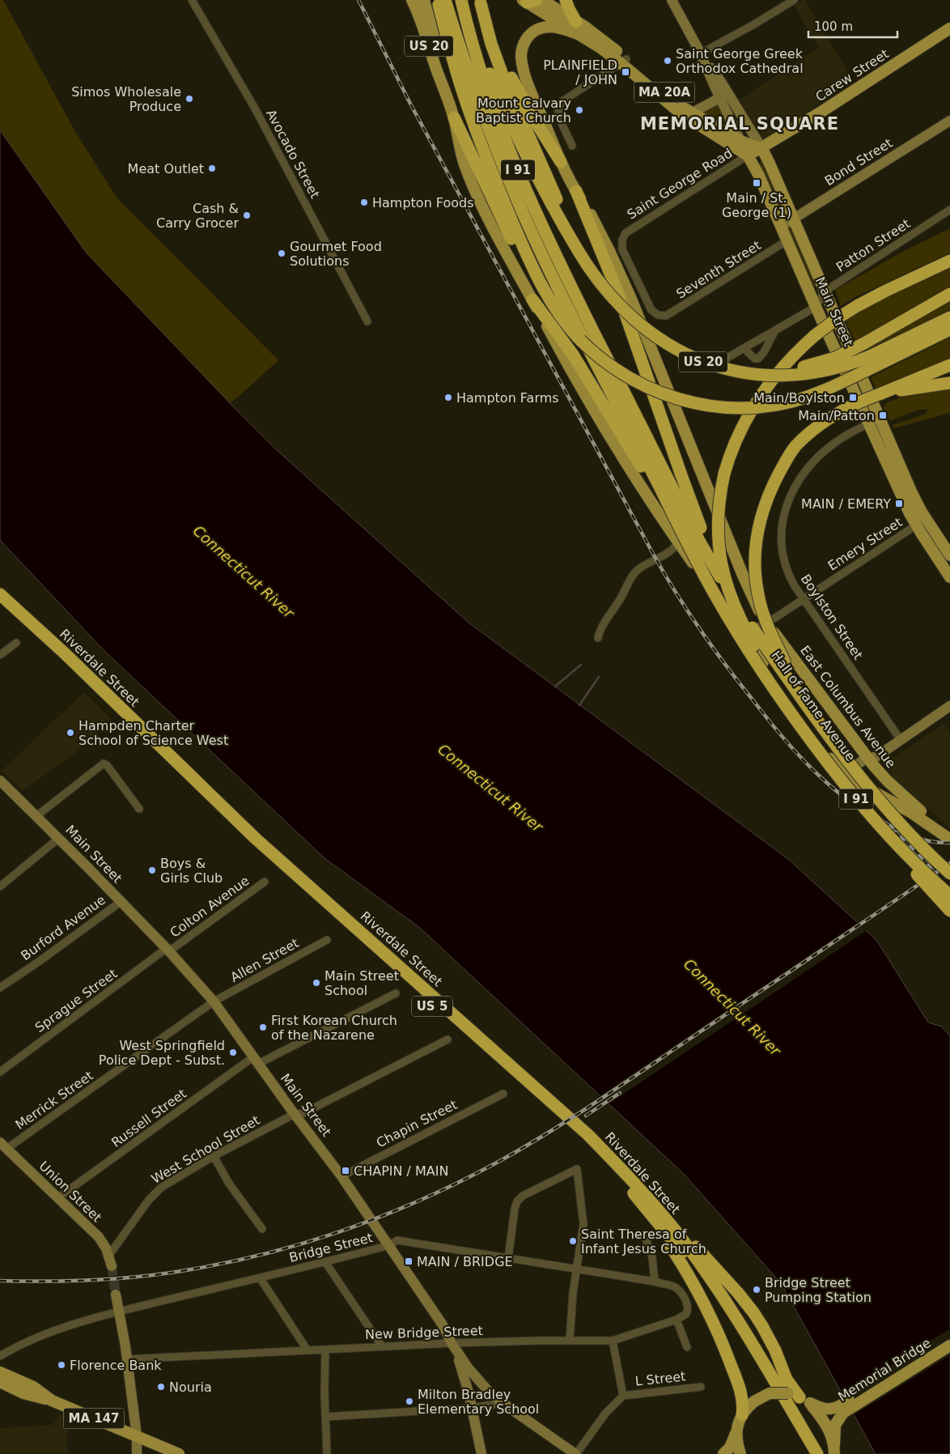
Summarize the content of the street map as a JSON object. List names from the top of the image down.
{
  "streets": {
    "highway": [
      "US 20",
      "I 91",
      "Riverdale Street",
      "US 5"
    ],
    "main road": [
      "Carew Street",
      "MA 20A",
      "Main Street",
      "Hall of Fame Avenue",
      "East Columbus Avenue",
      "Memorial Bridge",
      "MA 147"
    ],
    "street": [
      "Avocado Street",
      "Bond Street",
      "Saint George Road",
      "Patton Street",
      "Seventh Street",
      "Emery Street",
      "Boylston Street",
      "Colton Avenue",
      "Burford Avenue",
      "Allen Street",
      "Sprague Street",
      "Merrick Street",
      "Russell Street",
      "Chapin Street",
      "West School Street",
      "Union Street",
      "Bridge Street",
      "New Bridge Street",
      "L Street"
    ]
  },
  "crossings": [
    ["US 20", "Hall of Fame Avenue"],
    ["Carew Street", "MA 20A"],
    ["Carew Street", "Saint George Road"],
    ["Carew Street", "Main Street"],
    ["MA 20A", "Saint George Road"],
    ["MA 20A", "Main Street"],
    ["MA 20A", "East Columbus Avenue"],
    ["Bond Street", "Main Street"],
    ["I 91", "Hall of Fame Avenue"],
    ["Saint George Road", "Seventh Street"],
    ["Saint George Road", "Main Street"],
    ["Patton Street", "Main Street"],
    ["Seventh Street", "Main Street"],
    ["Main Street", "Emery Street"],
    ["Main Street", "Boylston Street"],
    ["Main Street", "Colton Avenue"],
    ["Main Street", "Burford Avenue"],
    ["Main Street", "Allen Street"],
    ["Main Street", "Sprague Street"],
    ["Main Street", "Merrick Street"],
    ["Main Street", "Russell Street"],
    ["Main Street", "Chapin Street"],
    ["Main Street", "West School Street"],
    ["Main Street", "Bridge Street"],
    ["Main Street", "New Bridge Street"],
    ["Emery Street", "Boylston Street"],
    ["Emery Street", "Hall of Fame Avenue"],
    ["Emery Street", "East Columbus Avenue"],
    ["Hall of Fame Avenue", "East Columbus Avenue"],
    ["Colton Avenue", "Sprague Street"],
    ["Allen Street", "Merrick Street"],
    ["Merrick Street", "Union Street"],
    ["Russell Street", "Union Street"],
    ["West School Street", "Union Street"],
    ["Bridge Street", "New Bridge Street"]
  ],
  "districts": ["MEMORIAL SQUARE"],
  "water": ["Connecticut River"],
  "places": {
    "other": [
      "Saint George Greek Orthodox Cathedral",
      "Simos Wholesale Produce",
      "Mount Calvary Baptist Church",
      "Meat Outlet",
      "Hampton Foods",
      "Cash & Carry Grocer",
      "Gourmet Food Solutions",
      "Hampton Farms",
      "Hampden Charter School of Science West",
      "Boys & Girls Club",
      "Main Street School",
      "First Korean Church of the Nazarene",
      "West Springfield Police Dept - Subst.",
      "Saint Theresa of Infant Jesus Church",
      "Bridge Street Pumping Station",
      "Florence Bank",
      "Nouria",
      "Milton Bradley Elementary School"
    ],
    "transit": [
      "PLAINFIELD / JOHN",
      "Main / St. George (1)",
      "Main/Boylston",
      "Main/Patton",
      "MAIN / EMERY",
      "CHAPIN / MAIN",
      "MAIN / BRIDGE"
    ]
  },
  "scale_bar": "100 m"
}
